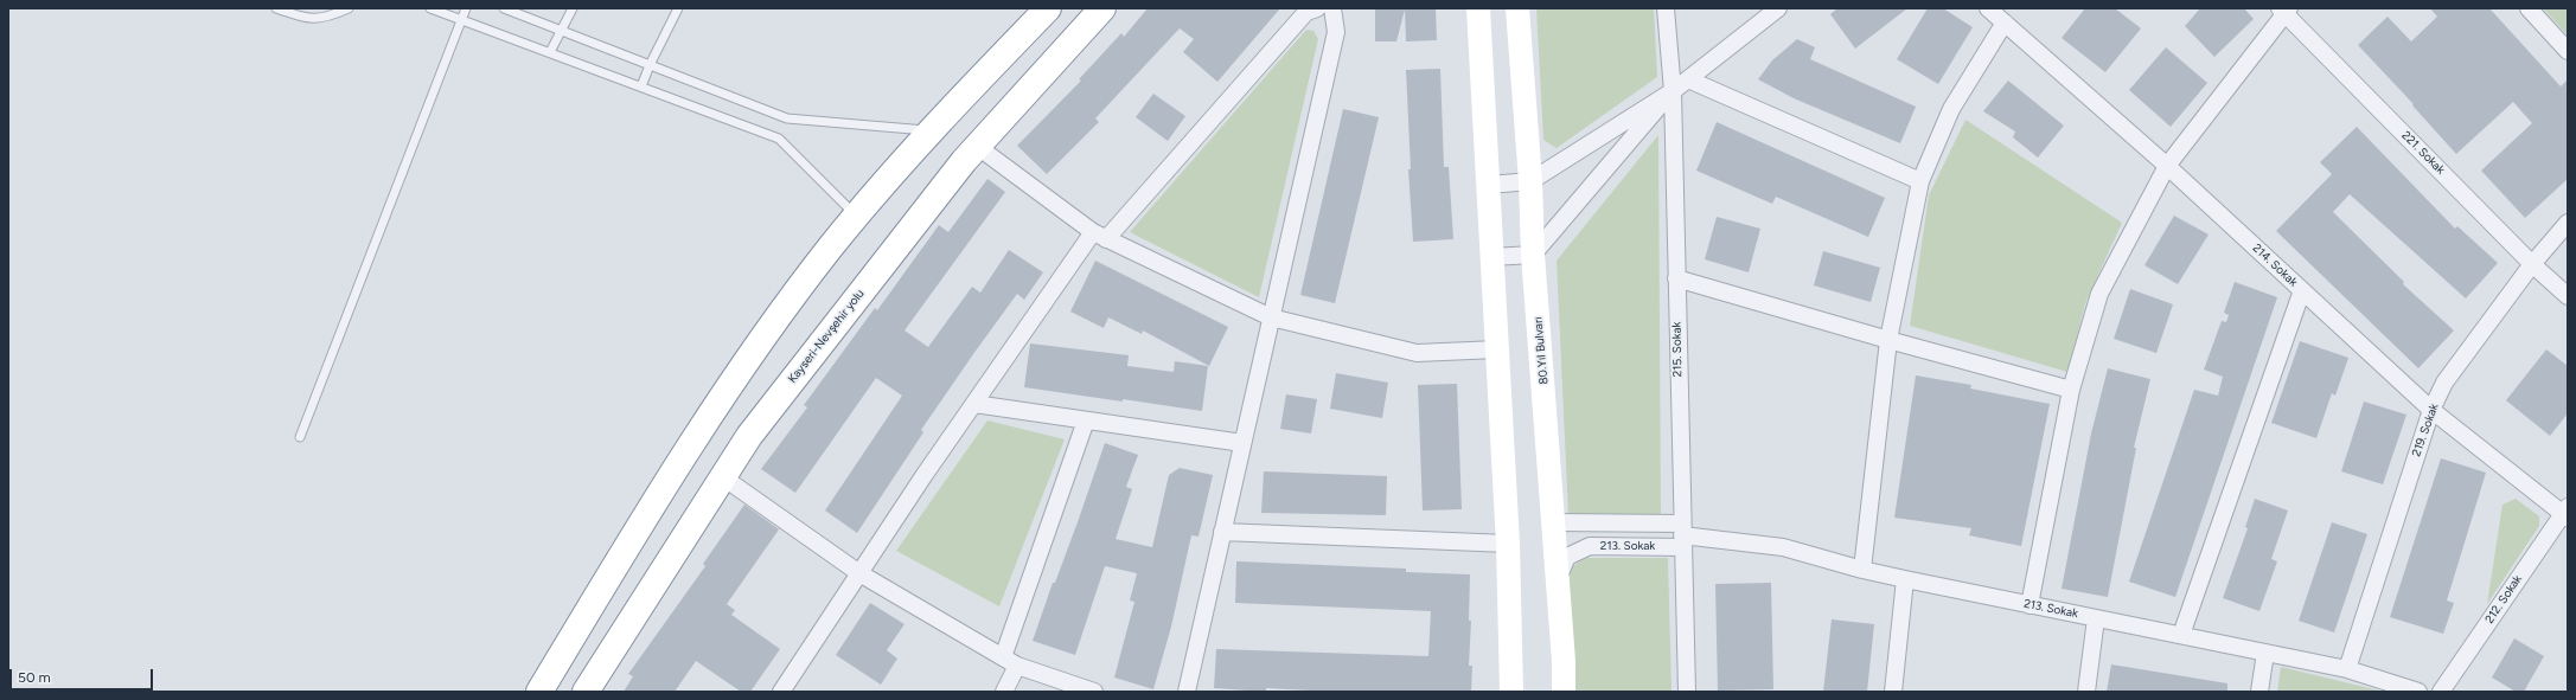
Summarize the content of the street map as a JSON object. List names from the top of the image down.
{
  "streets": {
    "highway": ["Kayseri-Nevşehir yolu"],
    "street": [
      "221. Sokak",
      "214. Sokak",
      "215. Sokak",
      "80.Yıl Bulvarı",
      "219. Sokak",
      "213. Sokak",
      "212. Sokak"
    ]
  },
  "crossings": [
    ["221. Sokak", "219. Sokak"],
    ["214. Sokak", "219. Sokak"],
    ["214. Sokak", "212. Sokak"],
    ["215. Sokak", "213. Sokak"],
    ["80.Yıl Bulvarı", "213. Sokak"],
    ["219. Sokak", "213. Sokak"]
  ],
  "scale_bar": "50 m"
}
